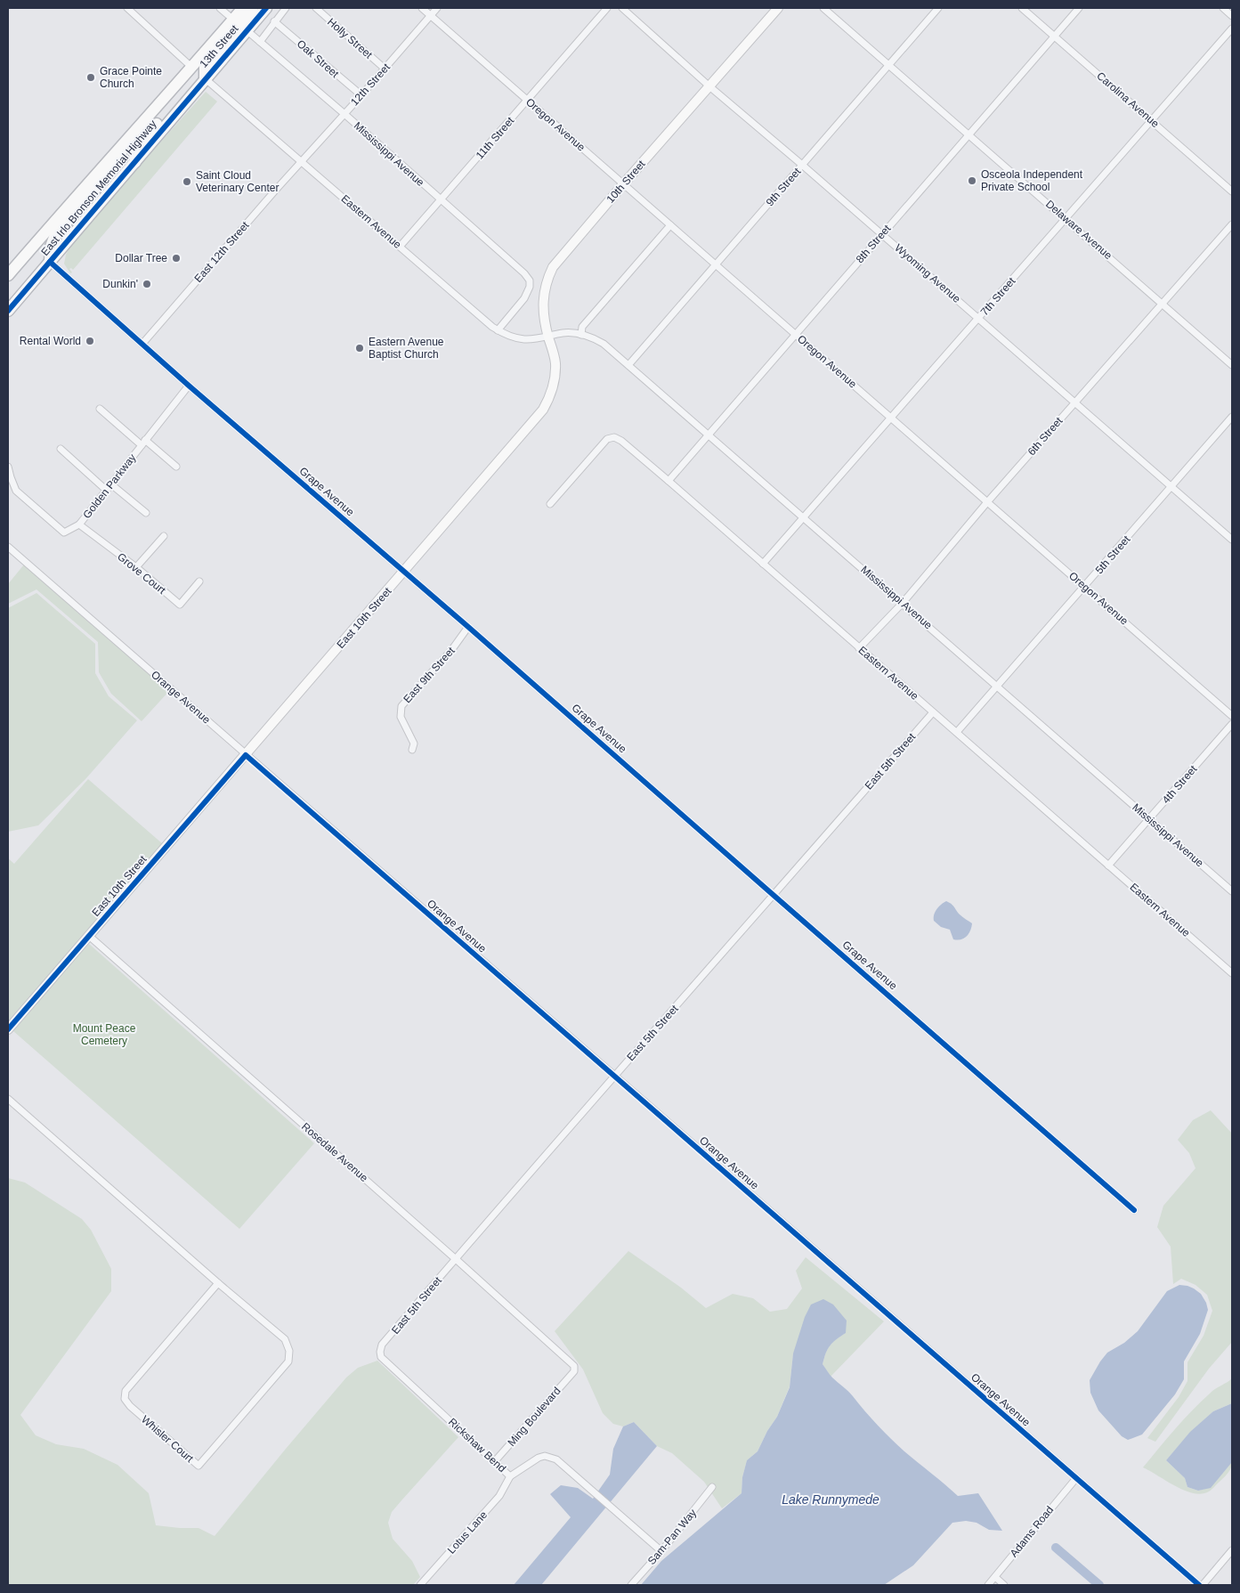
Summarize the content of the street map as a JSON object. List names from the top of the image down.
{
  "streets": {
    "highway": ["13th Street", "East Irlo Bronson Memorial Highway"],
    "street": [
      "Holly Street",
      "Oak Street",
      "12th Street",
      "Carolina Avenue",
      "Oregon Avenue",
      "11th Street",
      "Mississippi Avenue",
      "10th Street",
      "9th Street",
      "Eastern Avenue",
      "Delaware Avenue",
      "8th Street",
      "East 12th Street",
      "Wyoming Avenue",
      "7th Street",
      "6th Street",
      "Golden Parkway",
      "Grape Avenue",
      "5th Street",
      "Grove Court",
      "East 10th Street",
      "East 9th Street",
      "Orange Avenue",
      "East 5th Street",
      "4th Street",
      "Rosedale Avenue",
      "Ming Boulevard",
      "Whisler Court",
      "Rickshaw Bend",
      "Adams Road",
      "Lotus Lane",
      "Sam-Pan Way"
    ]
  },
  "crossings": [
    ["Holly Street", "12th Street"],
    ["13th Street", "Mississippi Avenue"],
    ["13th Street", "East Irlo Bronson Memorial Highway"],
    ["13th Street", "Eastern Avenue"],
    ["Oak Street", "12th Street"],
    ["12th Street", "Oregon Avenue"],
    ["12th Street", "Mississippi Avenue"],
    ["12th Street", "Eastern Avenue"],
    ["12th Street", "East 12th Street"],
    ["Carolina Avenue", "8th Street"],
    ["Carolina Avenue", "7th Street"],
    ["Oregon Avenue", "11th Street"],
    ["Oregon Avenue", "10th Street"],
    ["Oregon Avenue", "9th Street"],
    ["Oregon Avenue", "8th Street"],
    ["Oregon Avenue", "7th Street"],
    ["Oregon Avenue", "6th Street"],
    ["Oregon Avenue", "5th Street"],
    ["11th Street", "Mississippi Avenue"],
    ["11th Street", "Eastern Avenue"],
    ["Mississippi Avenue", "10th Street"],
    ["Mississippi Avenue", "9th Street"],
    ["Mississippi Avenue", "Eastern Avenue"],
    ["Mississippi Avenue", "8th Street"],
    ["Mississippi Avenue", "7th Street"],
    ["Mississippi Avenue", "6th Street"],
    ["Mississippi Avenue", "5th Street"],
    ["Mississippi Avenue", "4th Street"],
    ["10th Street", "Eastern Avenue"],
    ["10th Street", "Wyoming Avenue"],
    ["10th Street", "East 10th Street"],
    ["9th Street", "Delaware Avenue"],
    ["9th Street", "Wyoming Avenue"],
    ["East Irlo Bronson Memorial Highway", "Eastern Avenue"],
    ["East Irlo Bronson Memorial Highway", "Grape Avenue"],
    ["Eastern Avenue", "8th Street"],
    ["Eastern Avenue", "East 12th Street"],
    ["Eastern Avenue", "7th Street"],
    ["Eastern Avenue", "6th Street"],
    ["Eastern Avenue", "5th Street"],
    ["Eastern Avenue", "East 5th Street"],
    ["Eastern Avenue", "4th Street"],
    ["Delaware Avenue", "8th Street"],
    ["Delaware Avenue", "7th Street"],
    ["Delaware Avenue", "6th Street"],
    ["8th Street", "Wyoming Avenue"],
    ["East 12th Street", "Grape Avenue"],
    ["Wyoming Avenue", "7th Street"],
    ["Wyoming Avenue", "6th Street"],
    ["Wyoming Avenue", "5th Street"],
    ["Golden Parkway", "Grape Avenue"],
    ["Golden Parkway", "Grove Court"],
    ["Grape Avenue", "East 10th Street"],
    ["Grape Avenue", "East 9th Street"],
    ["Grape Avenue", "East 5th Street"],
    ["East 10th Street", "Orange Avenue"],
    ["East 10th Street", "Rosedale Avenue"],
    ["Orange Avenue", "East 5th Street"],
    ["Orange Avenue", "Adams Road"],
    ["East 5th Street", "Rosedale Avenue"],
    ["East 5th Street", "Rickshaw Bend"],
    ["Rosedale Avenue", "Ming Boulevard"],
    ["Ming Boulevard", "Rickshaw Bend"],
    ["Rickshaw Bend", "Lotus Lane"],
    ["Rickshaw Bend", "Sam-Pan Way"]
  ],
  "water": ["Lake Runnymede"],
  "parks": ["Mount Peace Cemetery"],
  "places": [
    "Grace Pointe Church",
    "Osceola Independent Private School",
    "Saint Cloud Veterinary Center",
    "Dollar Tree",
    "Dunkin'",
    "Rental World",
    "Eastern Avenue Baptist Church"
  ]
}
